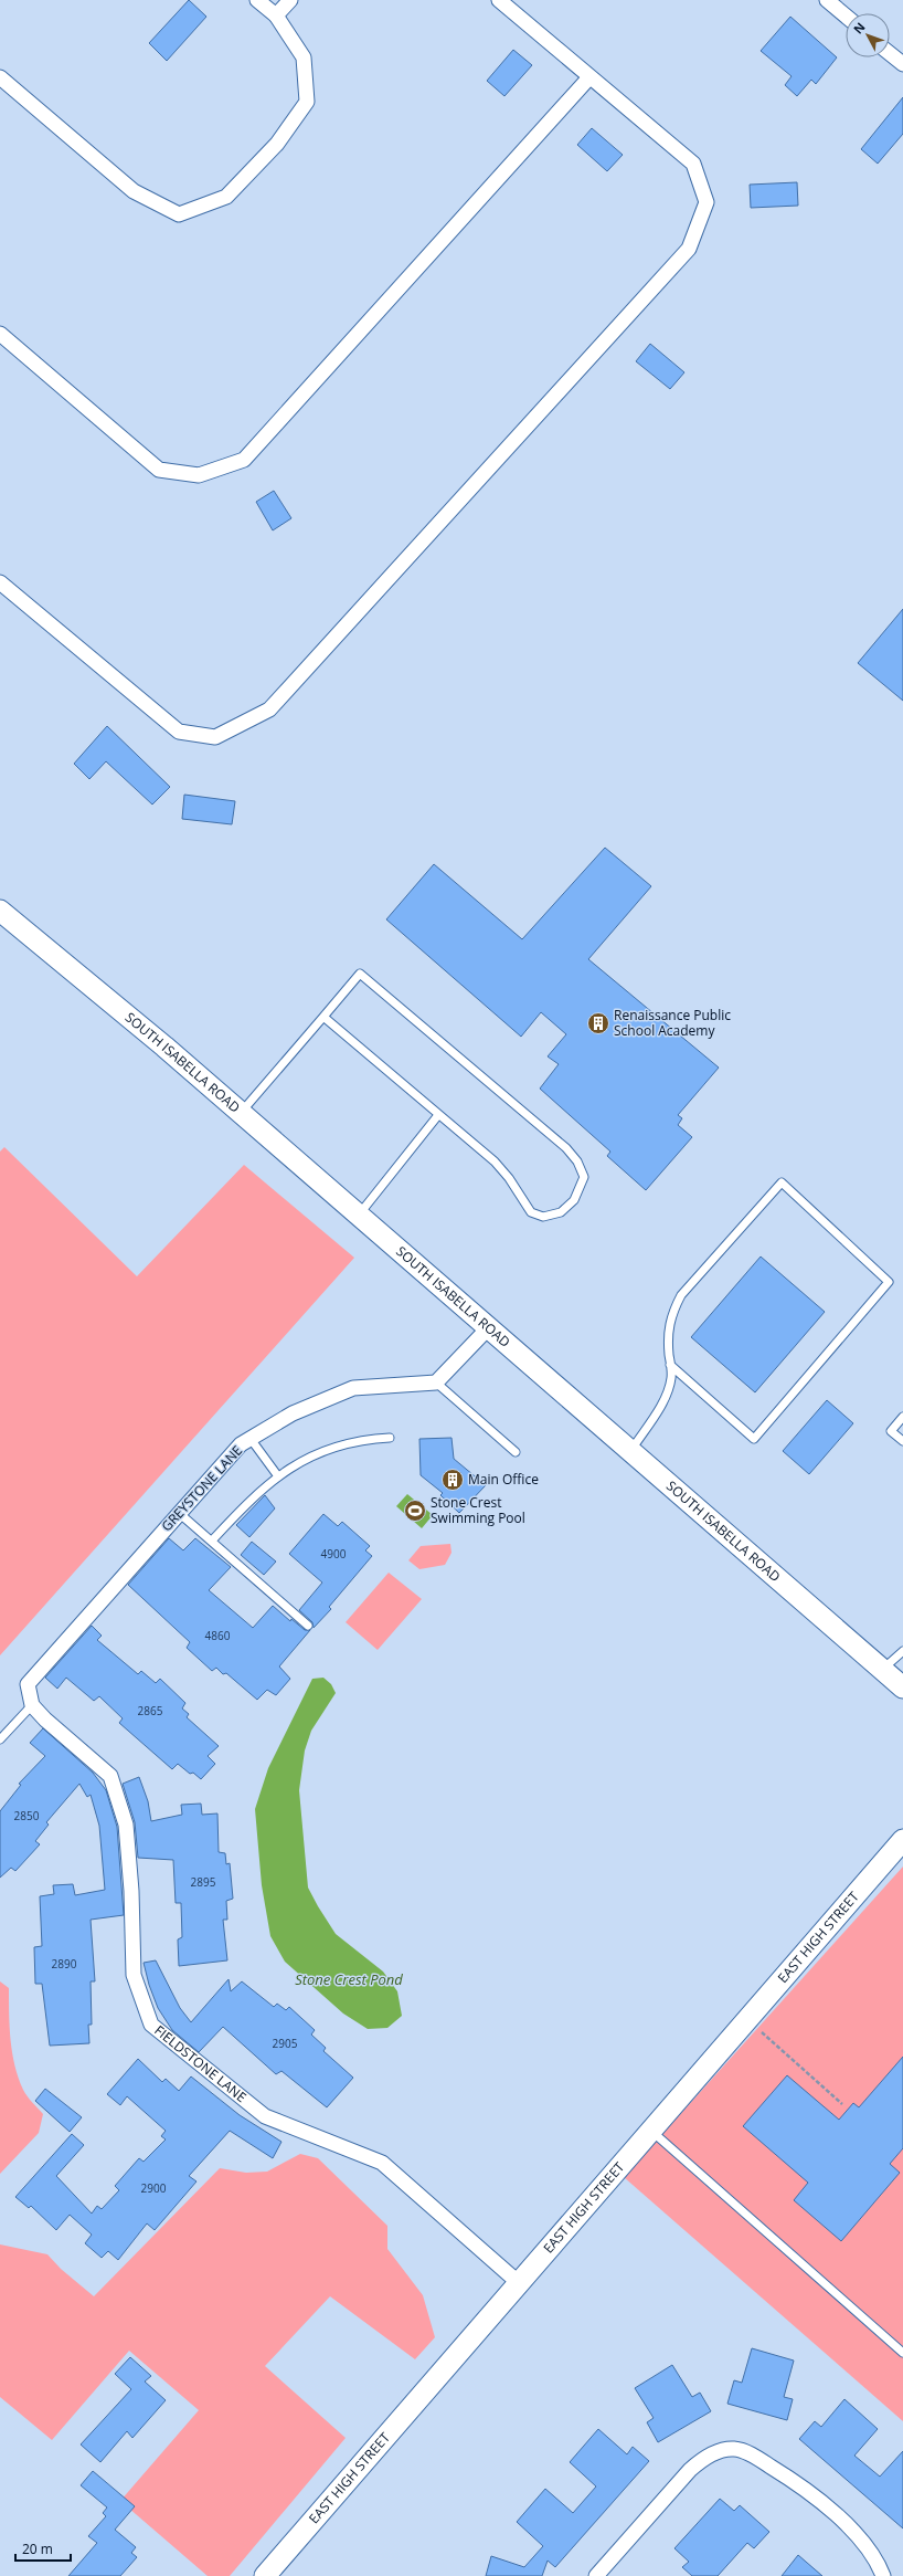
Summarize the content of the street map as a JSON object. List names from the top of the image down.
{
  "streets": {
    "main road": ["SOUTH ISABELLA ROAD", "EAST HIGH STREET"],
    "street": ["GREYSTONE LANE", "FIELDSTONE LANE"]
  },
  "crossings": [
    ["GREYSTONE LANE", "FIELDSTONE LANE"],
    ["EAST HIGH STREET", "FIELDSTONE LANE"]
  ],
  "water": ["Stone Crest Pond"],
  "places": {
    "building": ["Renaissance Public School Academy", "Main Office"],
    "sports": ["Stone Crest Swimming Pool"]
  },
  "house_numbers": [
    "4900",
    "4860",
    "2865",
    "2850",
    "2895",
    "2890",
    "2905",
    "2900"
  ],
  "scale_bar": "20 m",
  "north": "top left"
}
